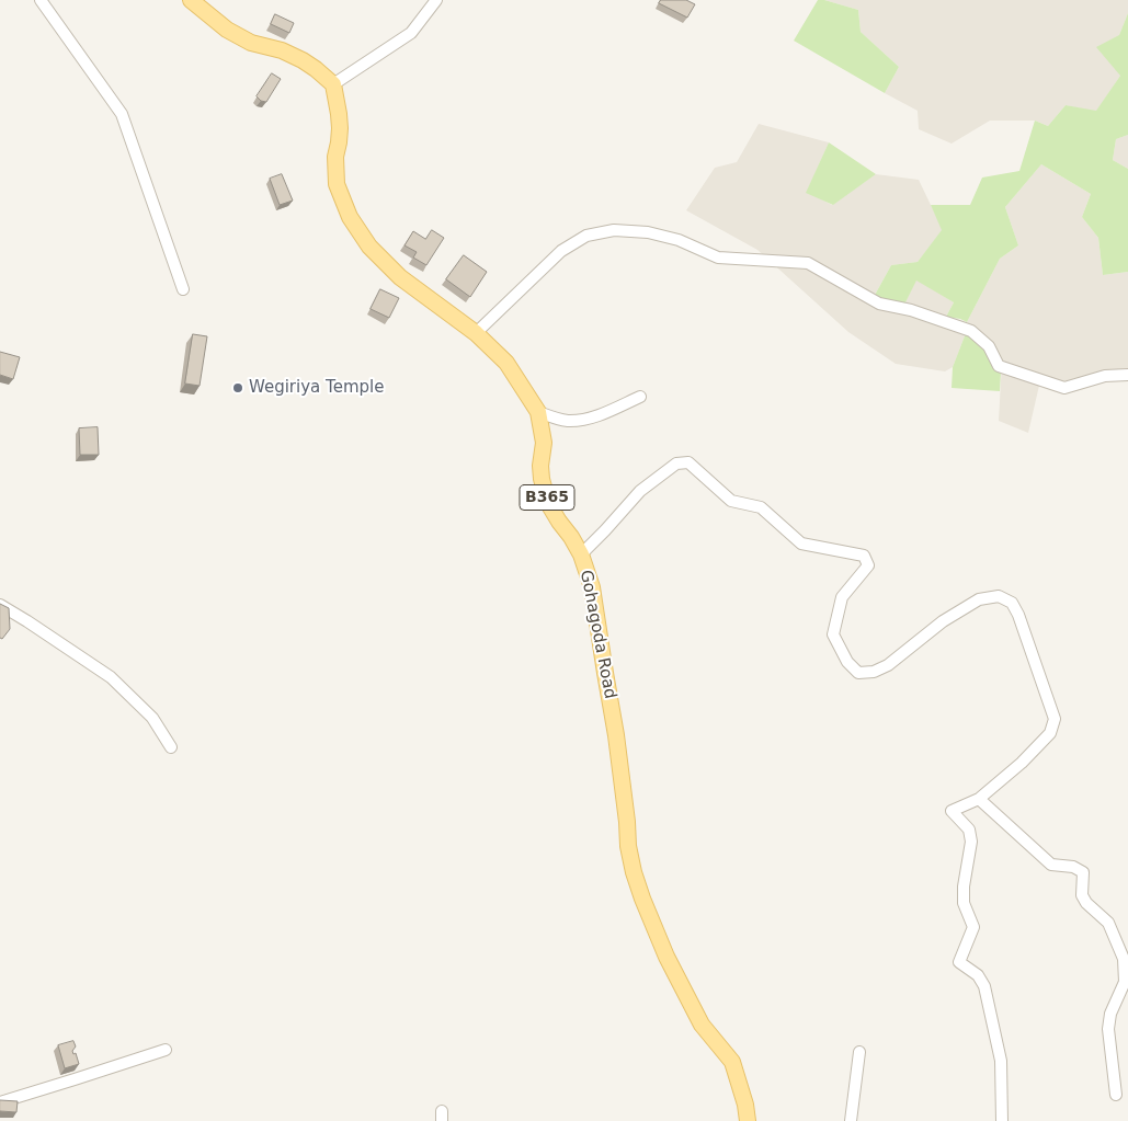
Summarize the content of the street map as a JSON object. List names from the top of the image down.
{
  "streets": {
    "main road": ["B365", "Gohagoda Road"]
  },
  "places": ["Wegiriya Temple"]
}
